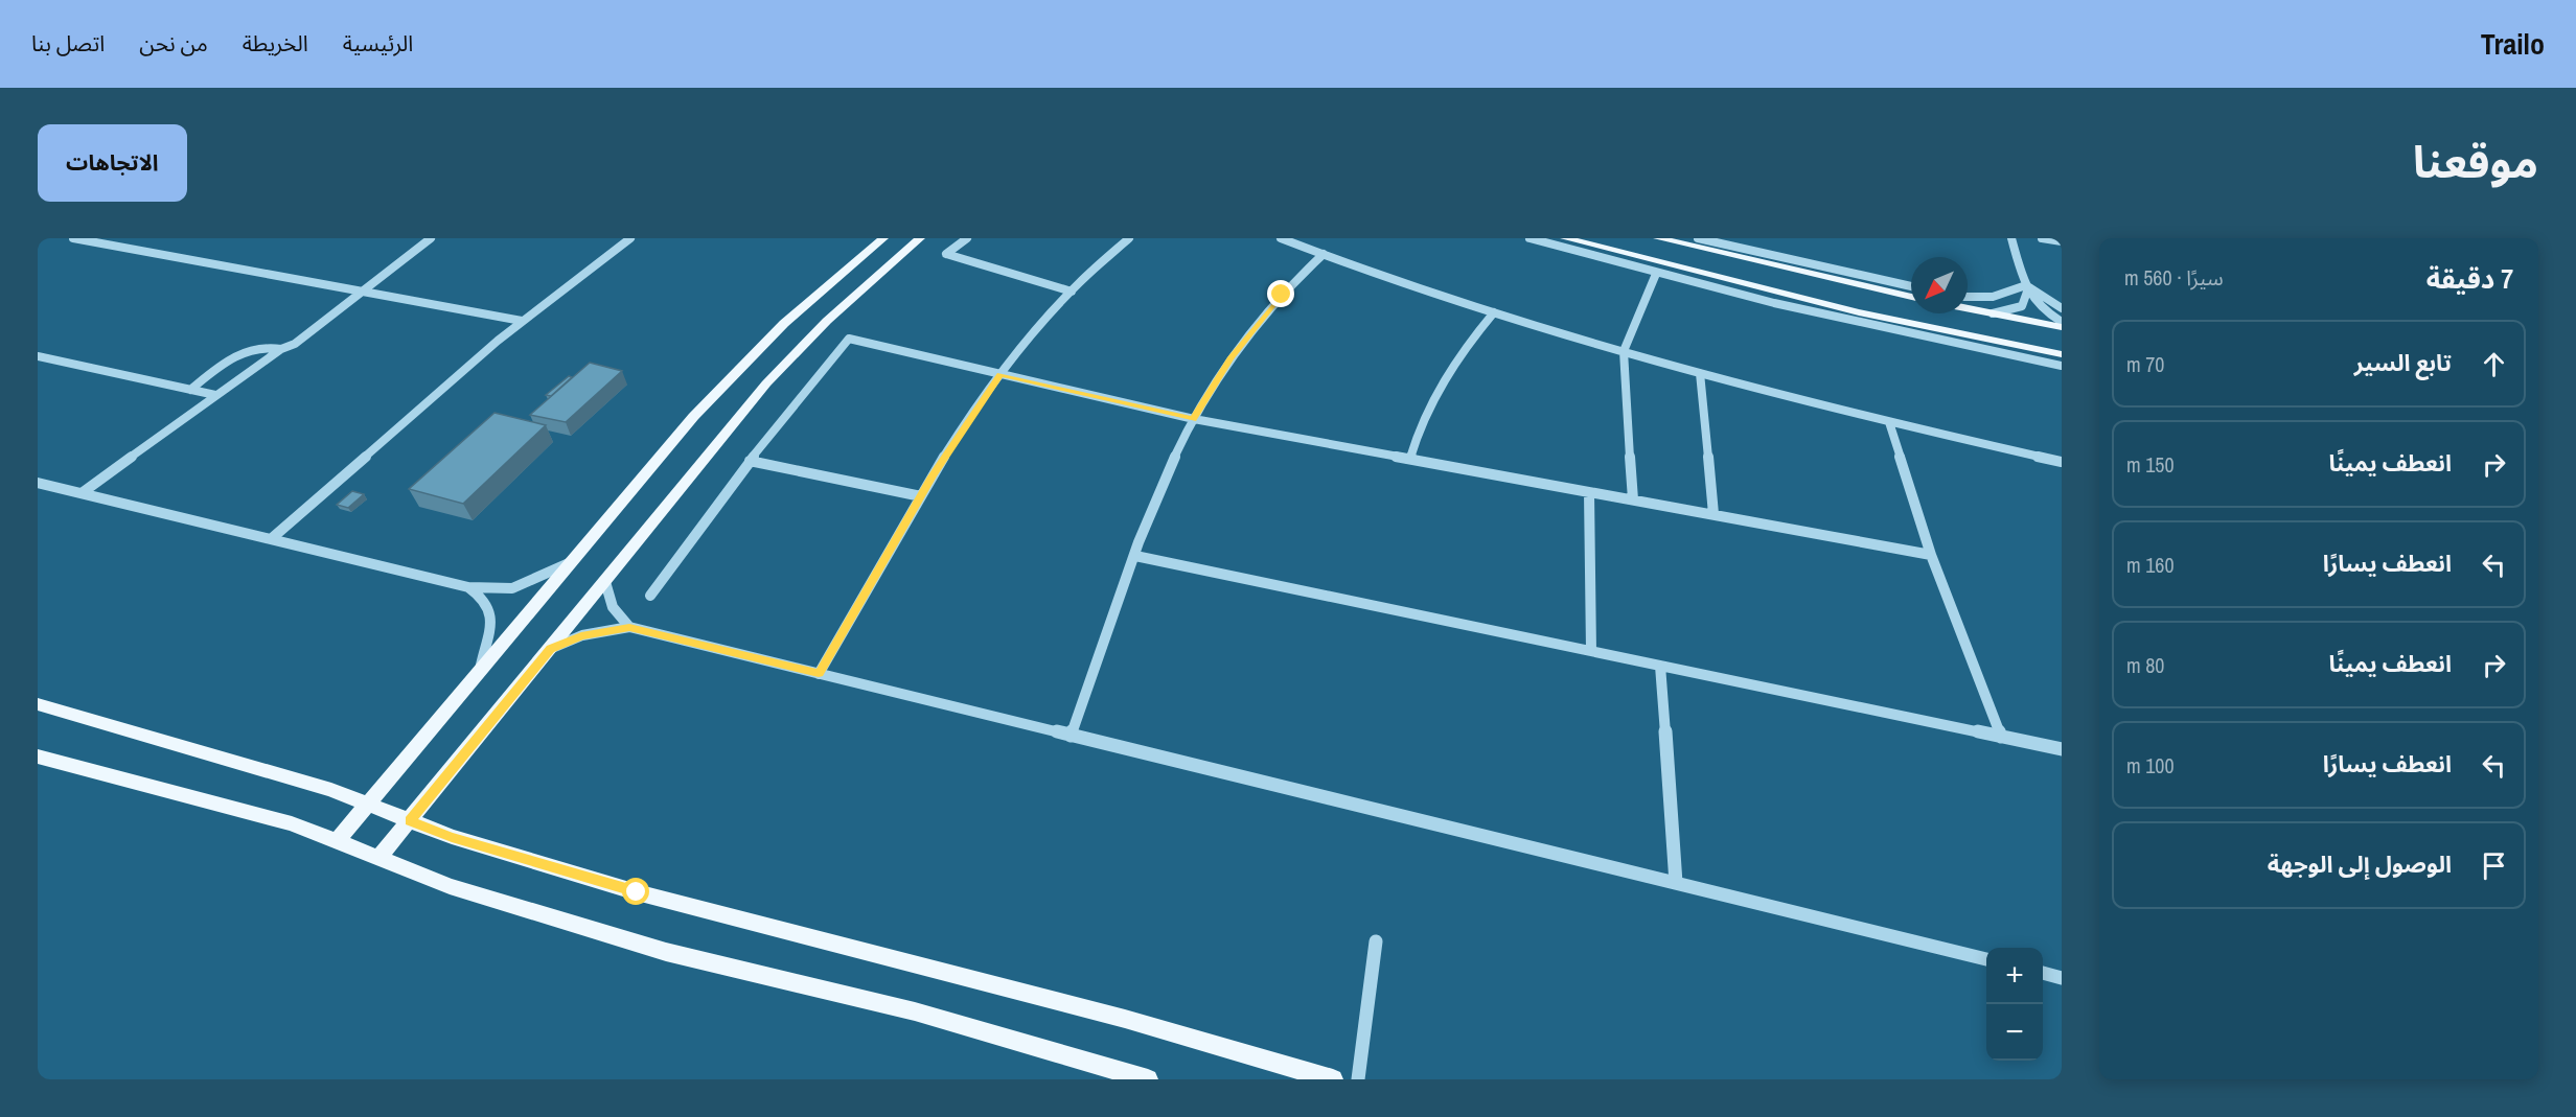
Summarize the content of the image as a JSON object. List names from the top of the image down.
{
  "north": "bottom left",
  "page": {
    "header": "Trailo",
    "nav": [
      "الرئيسية",
      "الخريطة",
      "من نحن",
      "اتصل بنا"
    ],
    "title": "موقعنا",
    "buttons": "الاتجاهات",
    "heading": ["7 دقيقة", "سيرًا · 560 m"],
    "list": [
      ["تابع السير", "70 m"],
      ["انعطف يمينًا", "150 m"],
      ["انعطف يسارًا", "160 m"],
      ["انعطف يمينًا", "80 m"],
      ["انعطف يسارًا", "100 m"],
      "الوصول إلى الوجهة"
    ],
    "map_buttons": ["+", "−"]
  }
}
